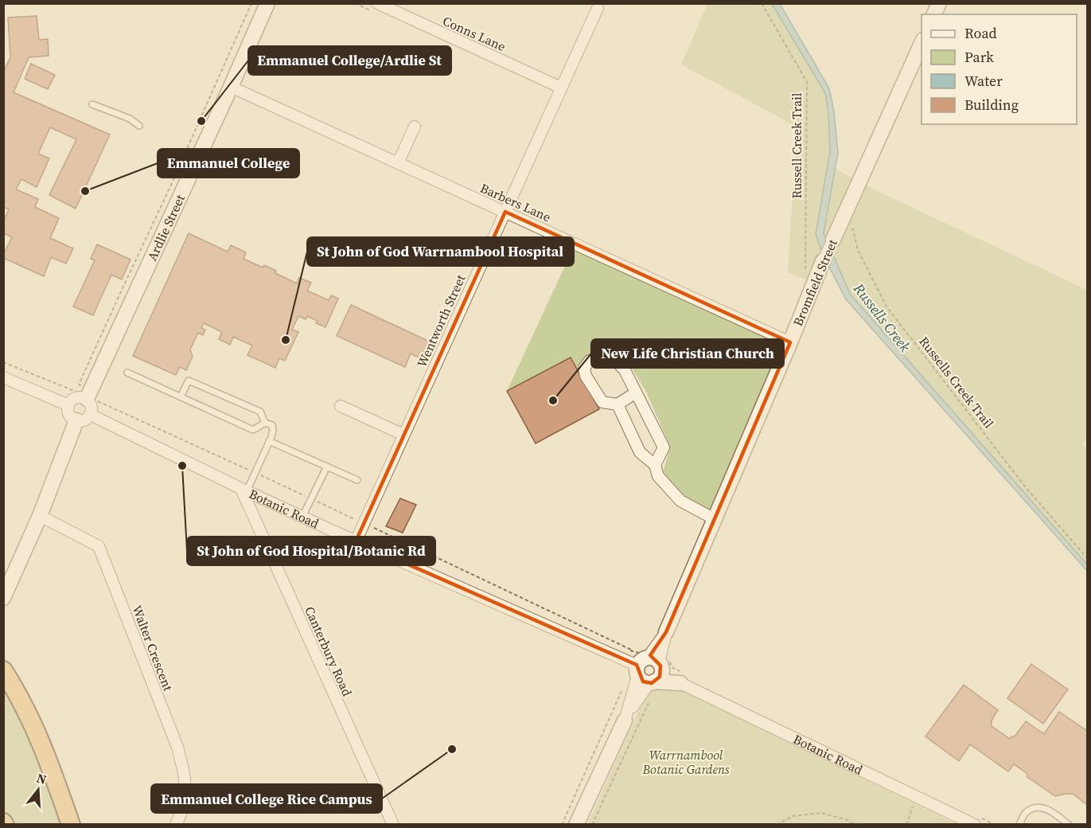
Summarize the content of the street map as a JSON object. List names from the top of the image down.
{
  "streets": {
    "street": [
      "Conns Lane",
      "Barbers Lane",
      "Ardlie Street",
      "Bromfield Street",
      "Wentworth Street",
      "Botanic Road",
      "Walter Crescent",
      "Canterbury Road"
    ],
    "path": ["Russell Creek Trail", "Russells Creek Trail"]
  },
  "crossings": [
    ["Conns Lane", "Wentworth Street"],
    ["Russell Creek Trail", "Bromfield Street"],
    ["Barbers Lane", "Ardlie Street"],
    ["Barbers Lane", "Bromfield Street"],
    ["Barbers Lane", "Wentworth Street"],
    ["Ardlie Street", "Botanic Road"],
    ["Bromfield Street", "Russells Creek Trail"],
    ["Bromfield Street", "Botanic Road"],
    ["Wentworth Street", "Botanic Road"],
    ["Botanic Road", "Canterbury Road"]
  ],
  "water": ["Russells Creek"],
  "parks": ["Warrnambool Botanic Gardens"],
  "places": [
    "Emmanuel College/Ardlie St",
    "Emmanuel College",
    "St John of God Warrnambool Hospital",
    "New Life Christian Church",
    "St John of God Hospital/Botanic Rd",
    "Emmanuel College Rice Campus"
  ],
  "legend": [
    "Road",
    "Park",
    "Water",
    "Building"
  ],
  "north": "top"
}
